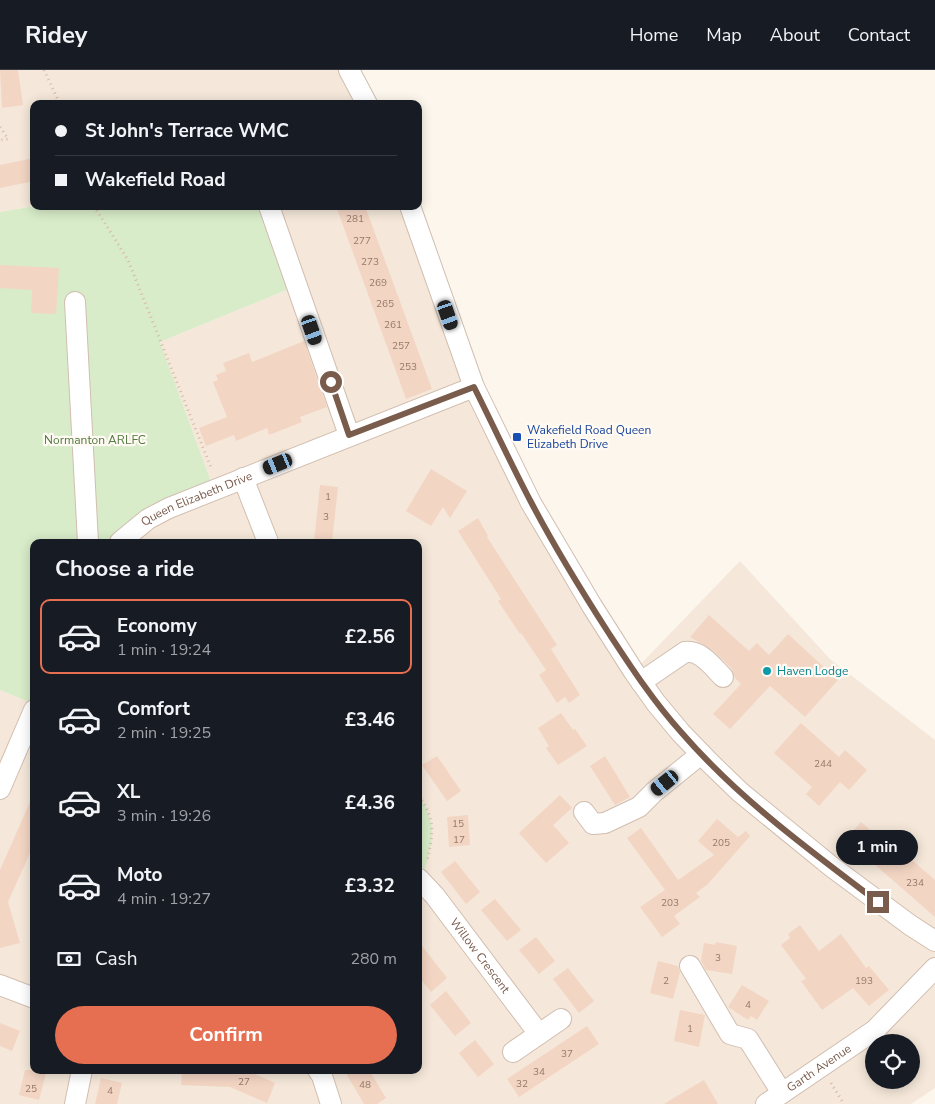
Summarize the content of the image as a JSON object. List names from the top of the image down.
{
  "streets": {
    "street": ["Queen Elizabeth Drive", "Willow Crescent", "Garth Avenue"]
  },
  "parks": ["Normanton ARLFC"],
  "places": {
    "transit": ["Wakefield Road Queen Elizabeth Drive"],
    "other": ["Haven Lodge"]
  },
  "house_numbers": [
    "281",
    "277",
    "273",
    "269",
    "265",
    "261",
    "257",
    "253",
    "1",
    "3",
    "244",
    "15",
    "17",
    "205",
    "234",
    "203",
    "3",
    "2",
    "193",
    "4",
    "1",
    "37",
    "34",
    "27",
    "32",
    "48",
    "25",
    "4"
  ],
  "page": {
    "header": "Ridey",
    "nav": [
      "Home",
      "Map",
      "About",
      "Contact"
    ],
    "banner": ["St John's Terrace WMC", "Wakefield Road"],
    "heading": "Choose a ride",
    "list": [
      {
        "name": "Economy",
        "note": "1 min · 19:24",
        "value": "£2.56"
      },
      {
        "name": "Comfort",
        "note": "2 min · 19:25",
        "value": "£3.46"
      },
      {
        "name": "XL",
        "note": "3 min · 19:26",
        "value": "£4.36"
      },
      {
        "name": "Moto",
        "note": "4 min · 19:27",
        "value": "£3.32"
      }
    ],
    "bubble": "1 min",
    "pay": ["Cash", "280 m"],
    "buttons": "Confirm"
  }
}
